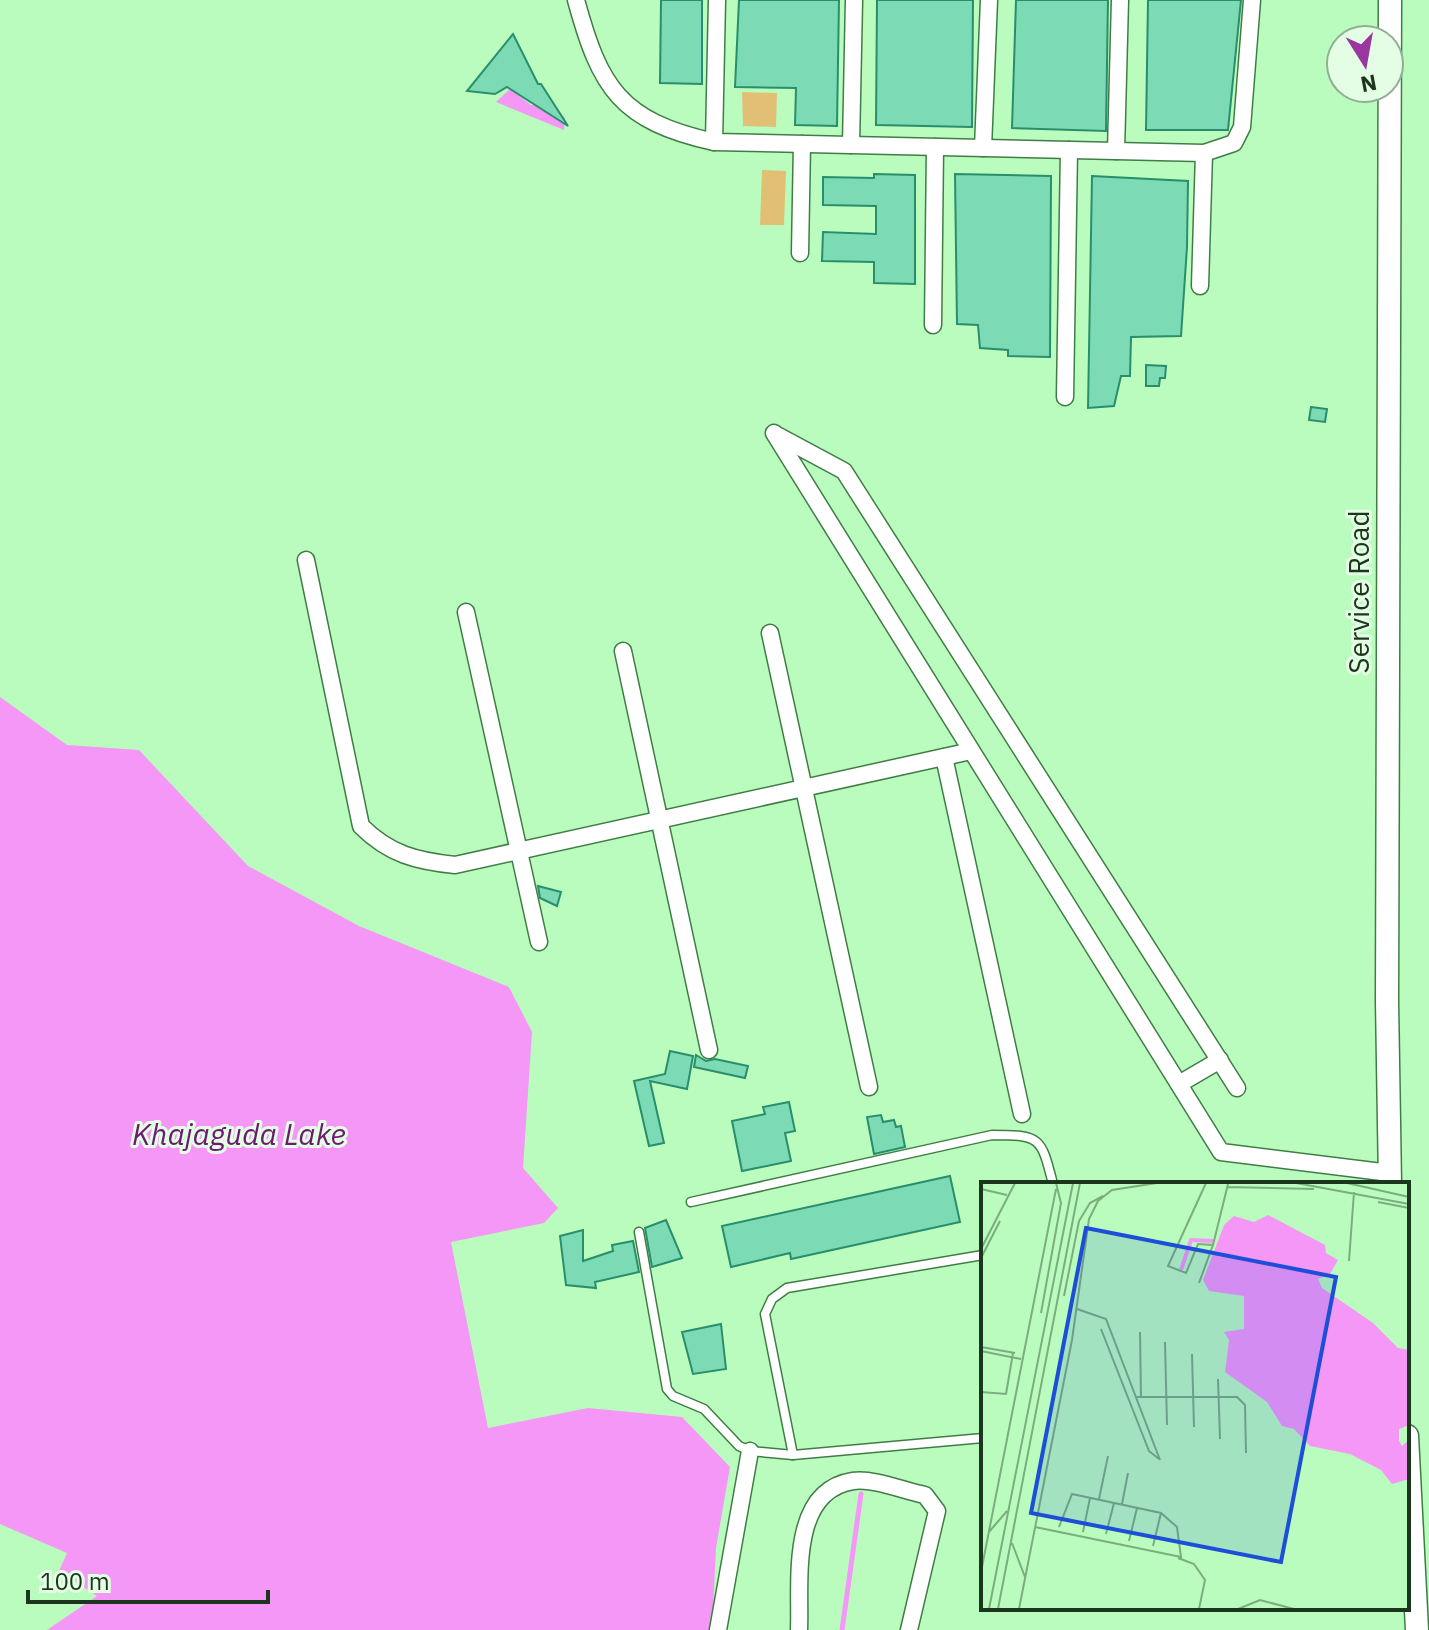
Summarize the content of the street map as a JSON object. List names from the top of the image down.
{
  "streets": {
    "main road": ["Service Road"]
  },
  "water": ["Khajaguda Lake"],
  "scale_bar": "100 m",
  "north": "bottom"
}
